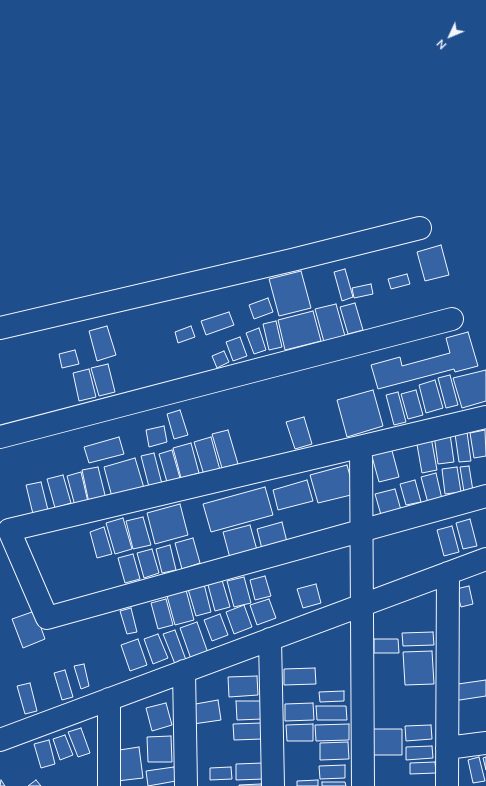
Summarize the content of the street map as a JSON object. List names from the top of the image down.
{
  "north": "bottom left"
}
